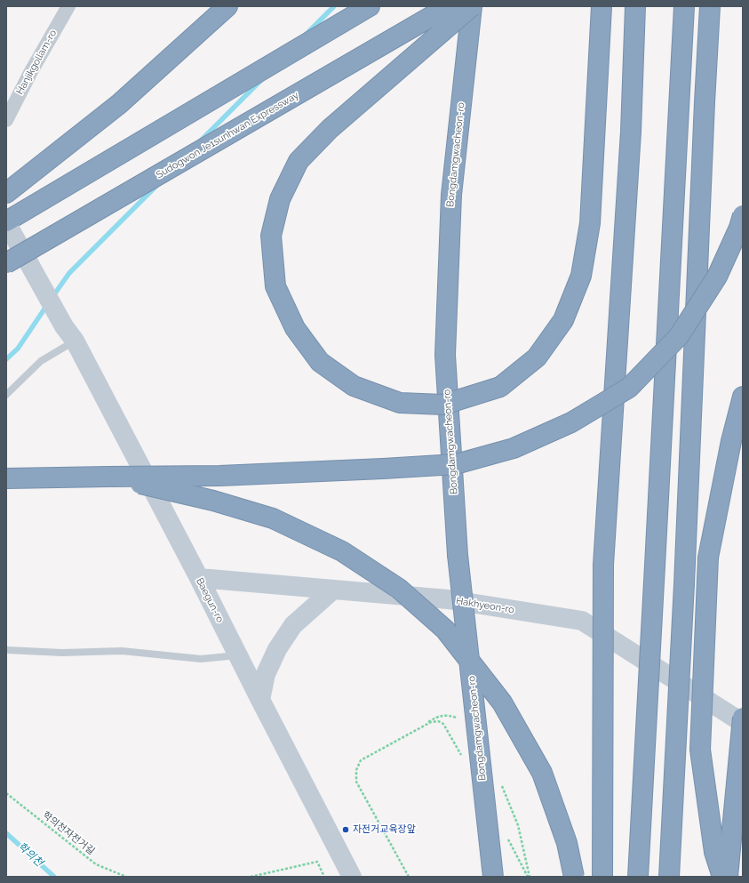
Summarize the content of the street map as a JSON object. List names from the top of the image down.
{
  "streets": {
    "highway": ["Sudogwon Je1sunhwan Expressway", "Bongdamgwacheon-ro"],
    "main road": ["Baegun-ro", "Hakhyeon-ro"],
    "street": ["Hanjikgollam-ro"],
    "path": ["학의천자전거길"]
  },
  "crossings": [
    ["Baegun-ro", "Hakhyeon-ro"]
  ],
  "water": ["학의천"],
  "places": ["자전거교육장앞"]
}
